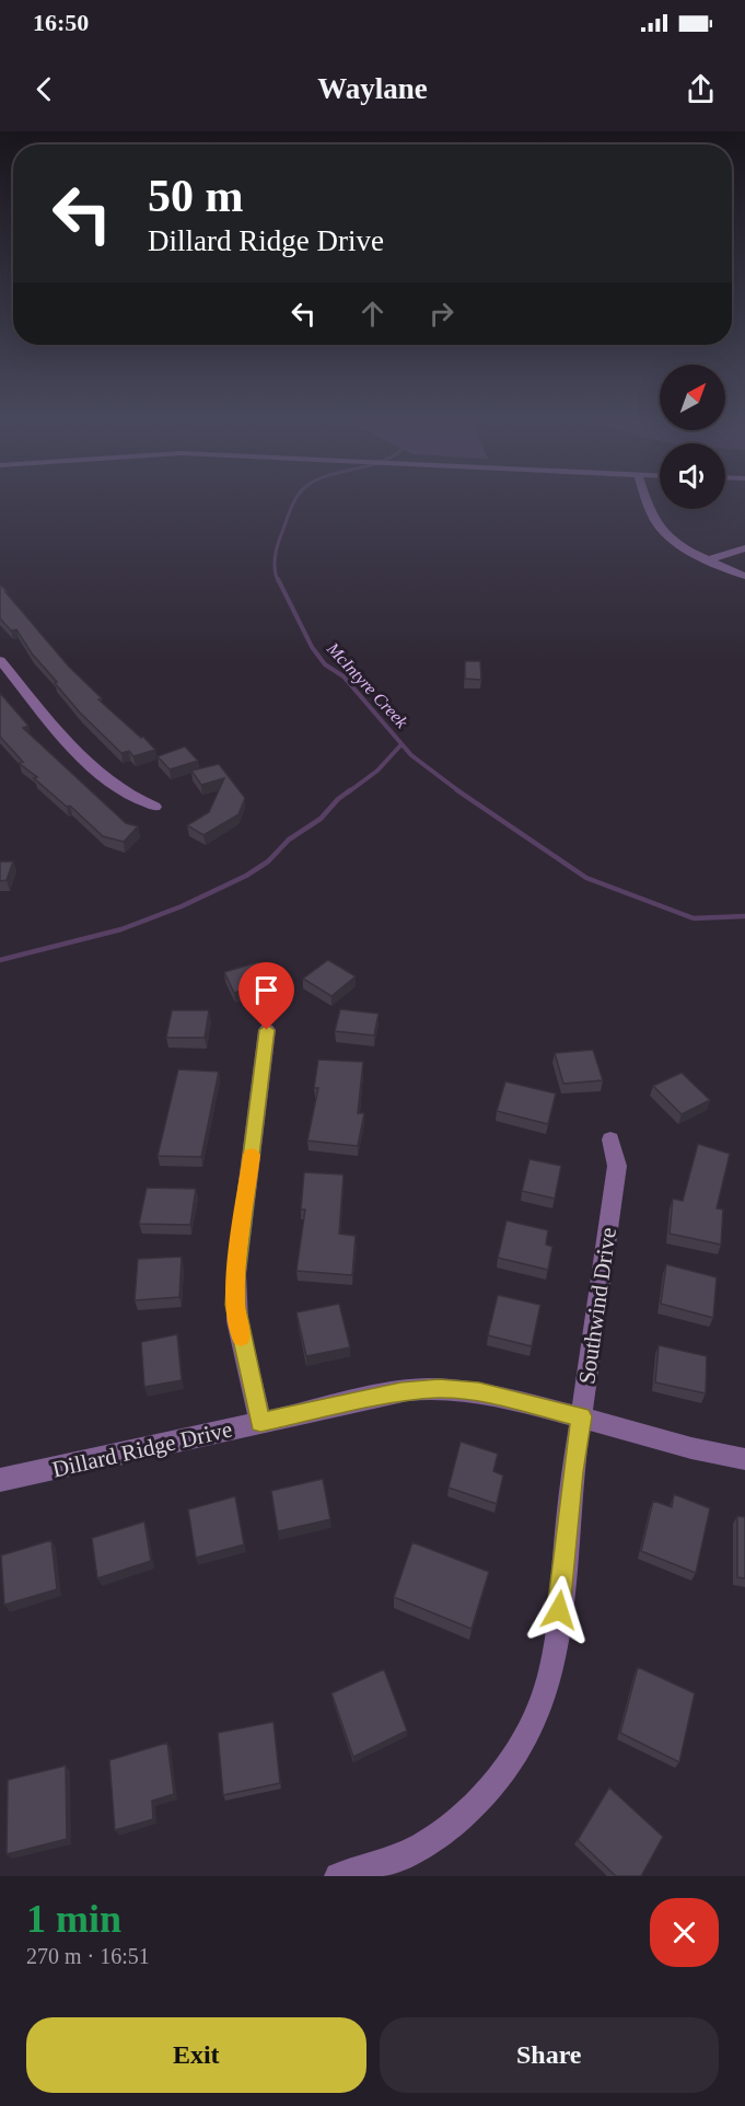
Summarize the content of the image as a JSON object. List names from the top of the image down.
{
  "streets": {
    "street": ["Southwind Drive", "Dillard Ridge Drive"]
  },
  "crossings": [
    ["Southwind Drive", "Dillard Ridge Drive"]
  ],
  "water": ["McIntyre Creek"],
  "north": "top right",
  "page": {
    "status": "16:50",
    "header": "Waylane",
    "turn": ["50 m", "Dillard Ridge Drive"],
    "heading": ["1 min", "270 m · 16:51"],
    "buttons": ["Exit", "Share"]
  }
}
